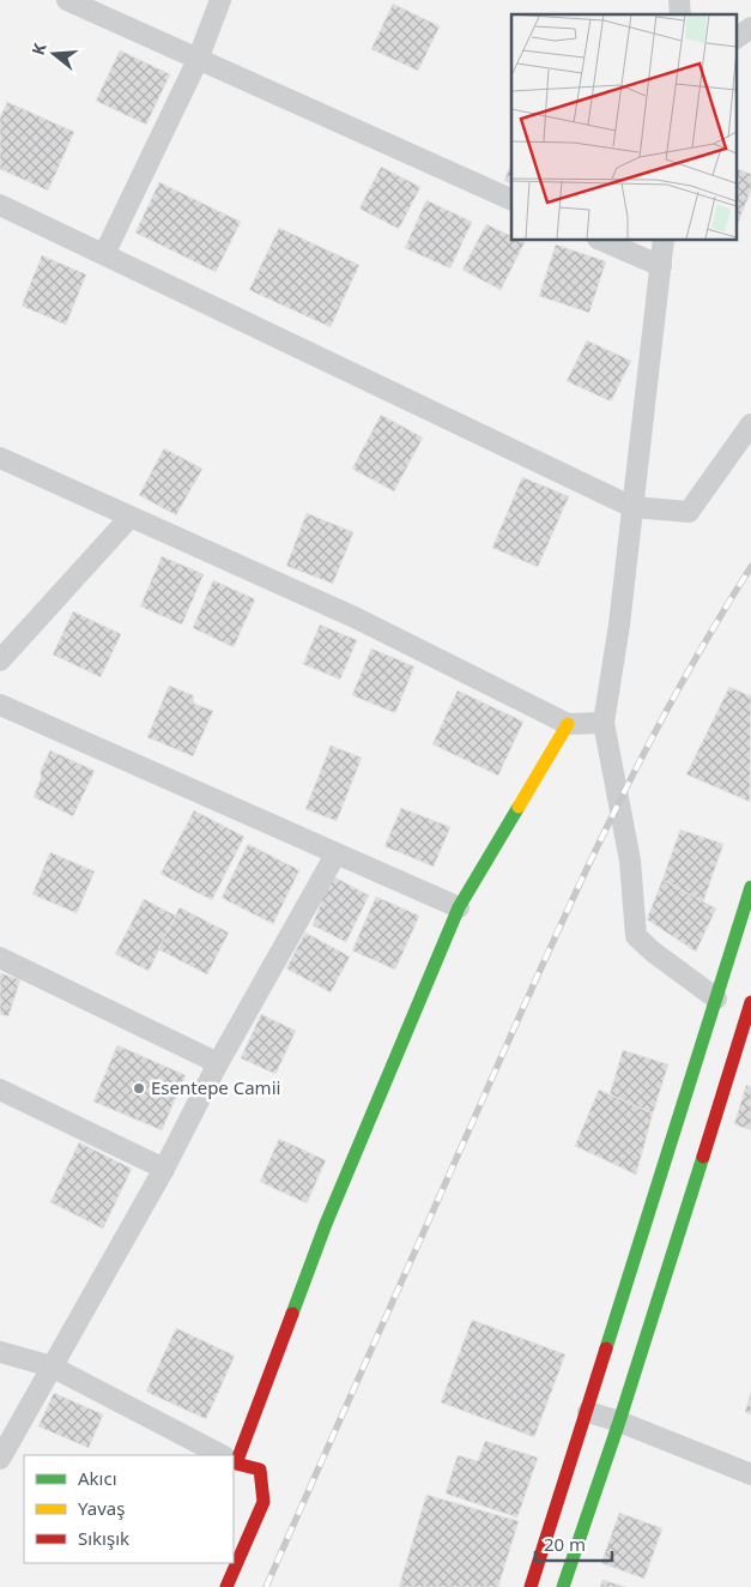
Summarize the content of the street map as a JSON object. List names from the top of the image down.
{
  "places": ["Esentepe Camii"],
  "legend": ["Akıcı", "Yavaş", "Sıkışık"],
  "scale_bar": "20 m",
  "north": "left"
}
